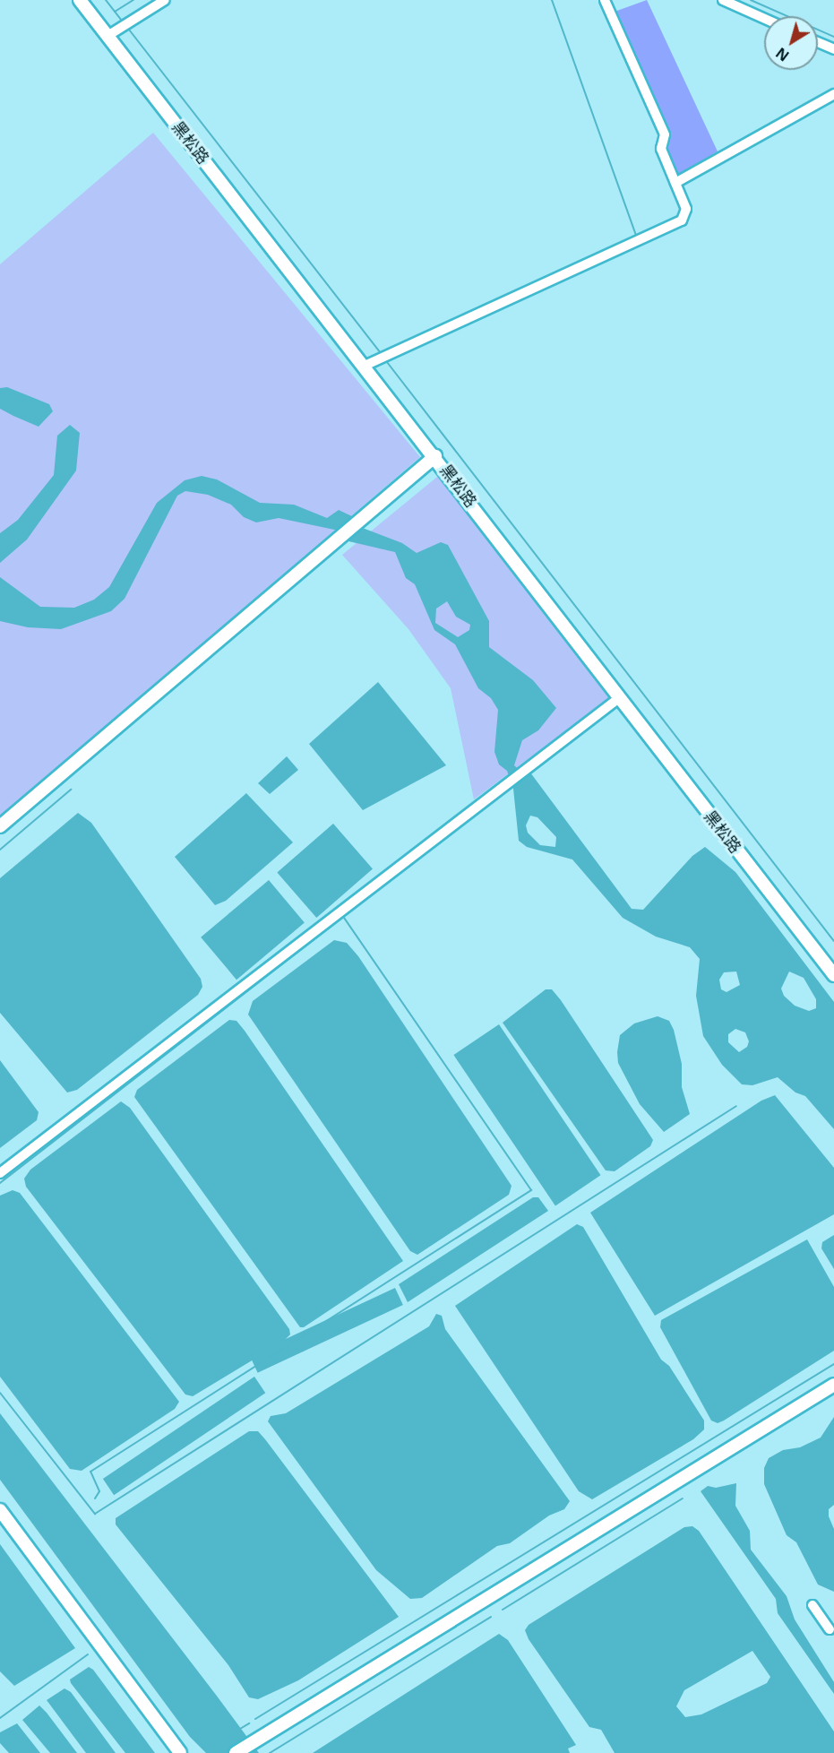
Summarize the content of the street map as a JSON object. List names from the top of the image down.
{
  "streets": {
    "street": ["黑松路"]
  },
  "north": "bottom left"
}
